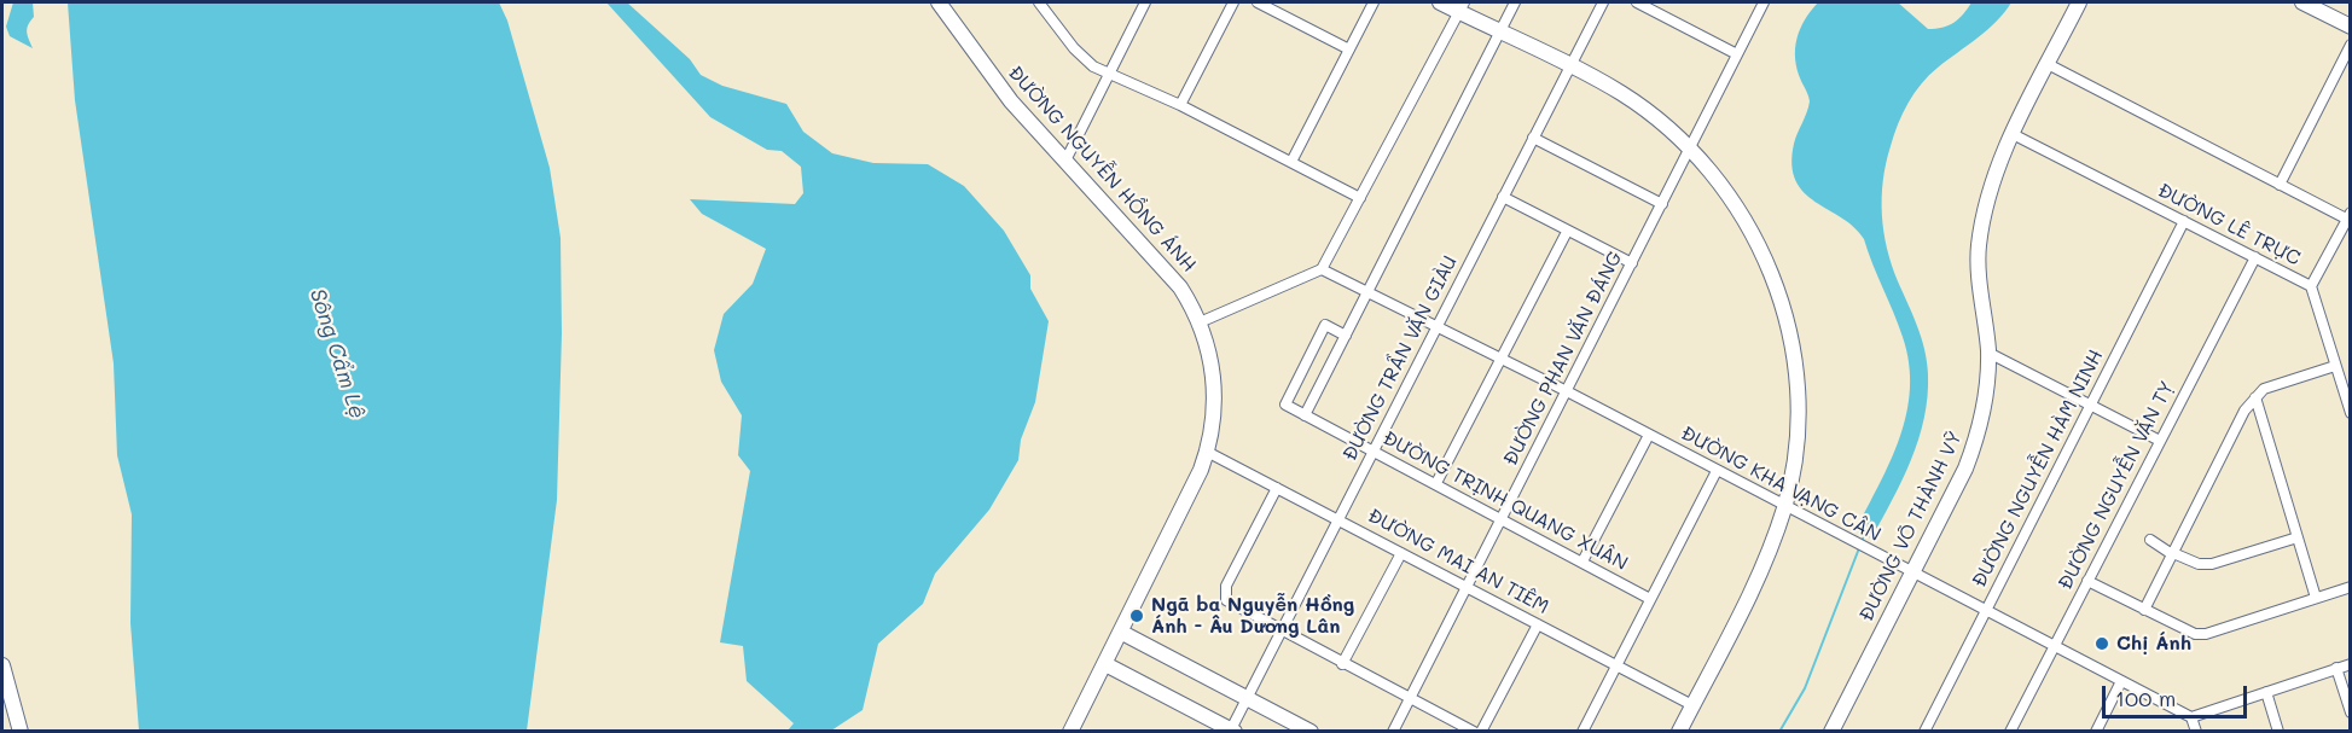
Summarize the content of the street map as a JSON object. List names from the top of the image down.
{
  "streets": {
    "street": [
      "ĐƯỜNG NGUYỄN HỒNG ÁNH",
      "ĐƯỜNG LÊ TRỰC",
      "ĐƯỜNG TRẦN VĂN GIÀU",
      "ĐƯỜNG PHAN VĂN ĐÁNG",
      "ĐƯỜNG NGUYỄN HÀM NINH",
      "ĐƯỜNG KHA VẠNG CÂN",
      "ĐƯỜNG NGUYỄN VĂN TỴ",
      "ĐƯỜNG TRỊNH QUANG XUÂN",
      "ĐƯỜNG VÕ THÀNH VỸ",
      "ĐƯỜNG MAI AN TIÊM"
    ]
  },
  "crossings": [
    ["ĐƯỜNG NGUYỄN HỒNG ÁNH", "ĐƯỜNG MAI AN TIÊM"],
    ["ĐƯỜNG LÊ TRỰC", "ĐƯỜNG NGUYỄN HÀM NINH"],
    ["ĐƯỜNG LÊ TRỰC", "ĐƯỜNG NGUYỄN VĂN TỴ"],
    ["ĐƯỜNG LÊ TRỰC", "ĐƯỜNG VÕ THÀNH VỸ"],
    ["ĐƯỜNG TRẦN VĂN GIÀU", "ĐƯỜNG KHA VẠNG CÂN"],
    ["ĐƯỜNG TRẦN VĂN GIÀU", "ĐƯỜNG TRỊNH QUANG XUÂN"],
    ["ĐƯỜNG TRẦN VĂN GIÀU", "ĐƯỜNG MAI AN TIÊM"],
    ["ĐƯỜNG PHAN VĂN ĐÁNG", "ĐƯỜNG KHA VẠNG CÂN"],
    ["ĐƯỜNG PHAN VĂN ĐÁNG", "ĐƯỜNG TRỊNH QUANG XUÂN"],
    ["ĐƯỜNG PHAN VĂN ĐÁNG", "ĐƯỜNG MAI AN TIÊM"],
    ["ĐƯỜNG NGUYỄN HÀM NINH", "ĐƯỜNG KHA VẠNG CÂN"],
    ["ĐƯỜNG KHA VẠNG CÂN", "ĐƯỜNG NGUYỄN VĂN TỴ"],
    ["ĐƯỜNG KHA VẠNG CÂN", "ĐƯỜNG VÕ THÀNH VỸ"]
  ],
  "water": ["Sông Cẩm Lệ"],
  "places": ["Ngã ba Nguyễn Hồng Ánh - Âu Dương Lân", "Chị Ánh"],
  "scale_bar": "100 m"
}
